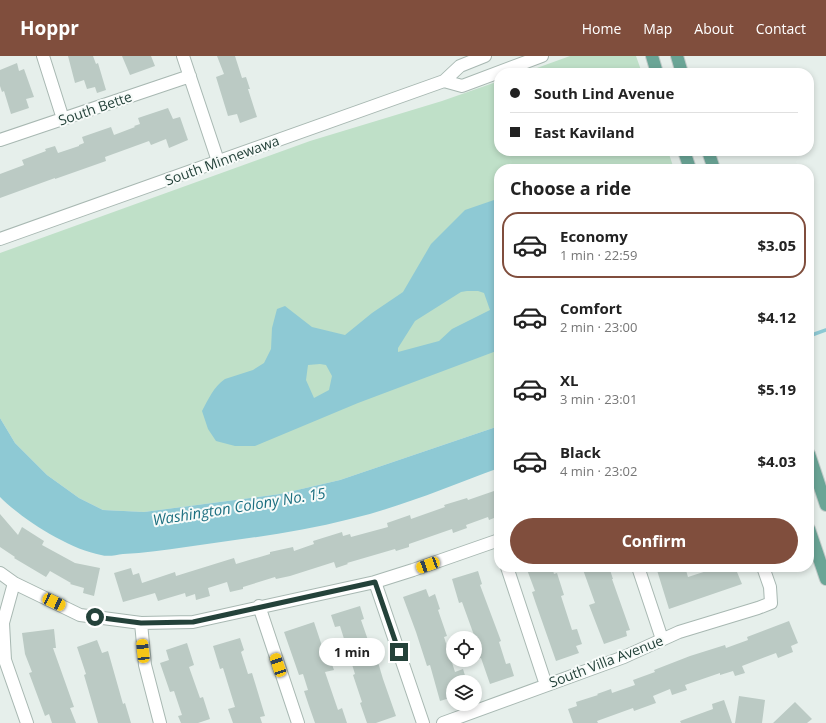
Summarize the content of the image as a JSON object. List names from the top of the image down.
{
  "streets": {
    "street": ["South Bette", "South Minnewawa", "South Villa Avenue"]
  },
  "water": ["Washington Colony No. 15"],
  "page": {
    "header": "Hoppr",
    "nav": [
      "Home",
      "Map",
      "About",
      "Contact"
    ],
    "banner": ["South Lind Avenue", "East Kaviland"],
    "heading": "Choose a ride",
    "list": [
      {
        "name": "Economy",
        "note": "1 min · 22:59",
        "value": "$3.05"
      },
      {
        "name": "Comfort",
        "note": "2 min · 23:00",
        "value": "$4.12"
      },
      {
        "name": "XL",
        "note": "3 min · 23:01",
        "value": "$5.19"
      },
      {
        "name": "Black",
        "note": "4 min · 23:02",
        "value": "$4.03"
      }
    ],
    "buttons": "Confirm",
    "bubble": "1 min"
  }
}
